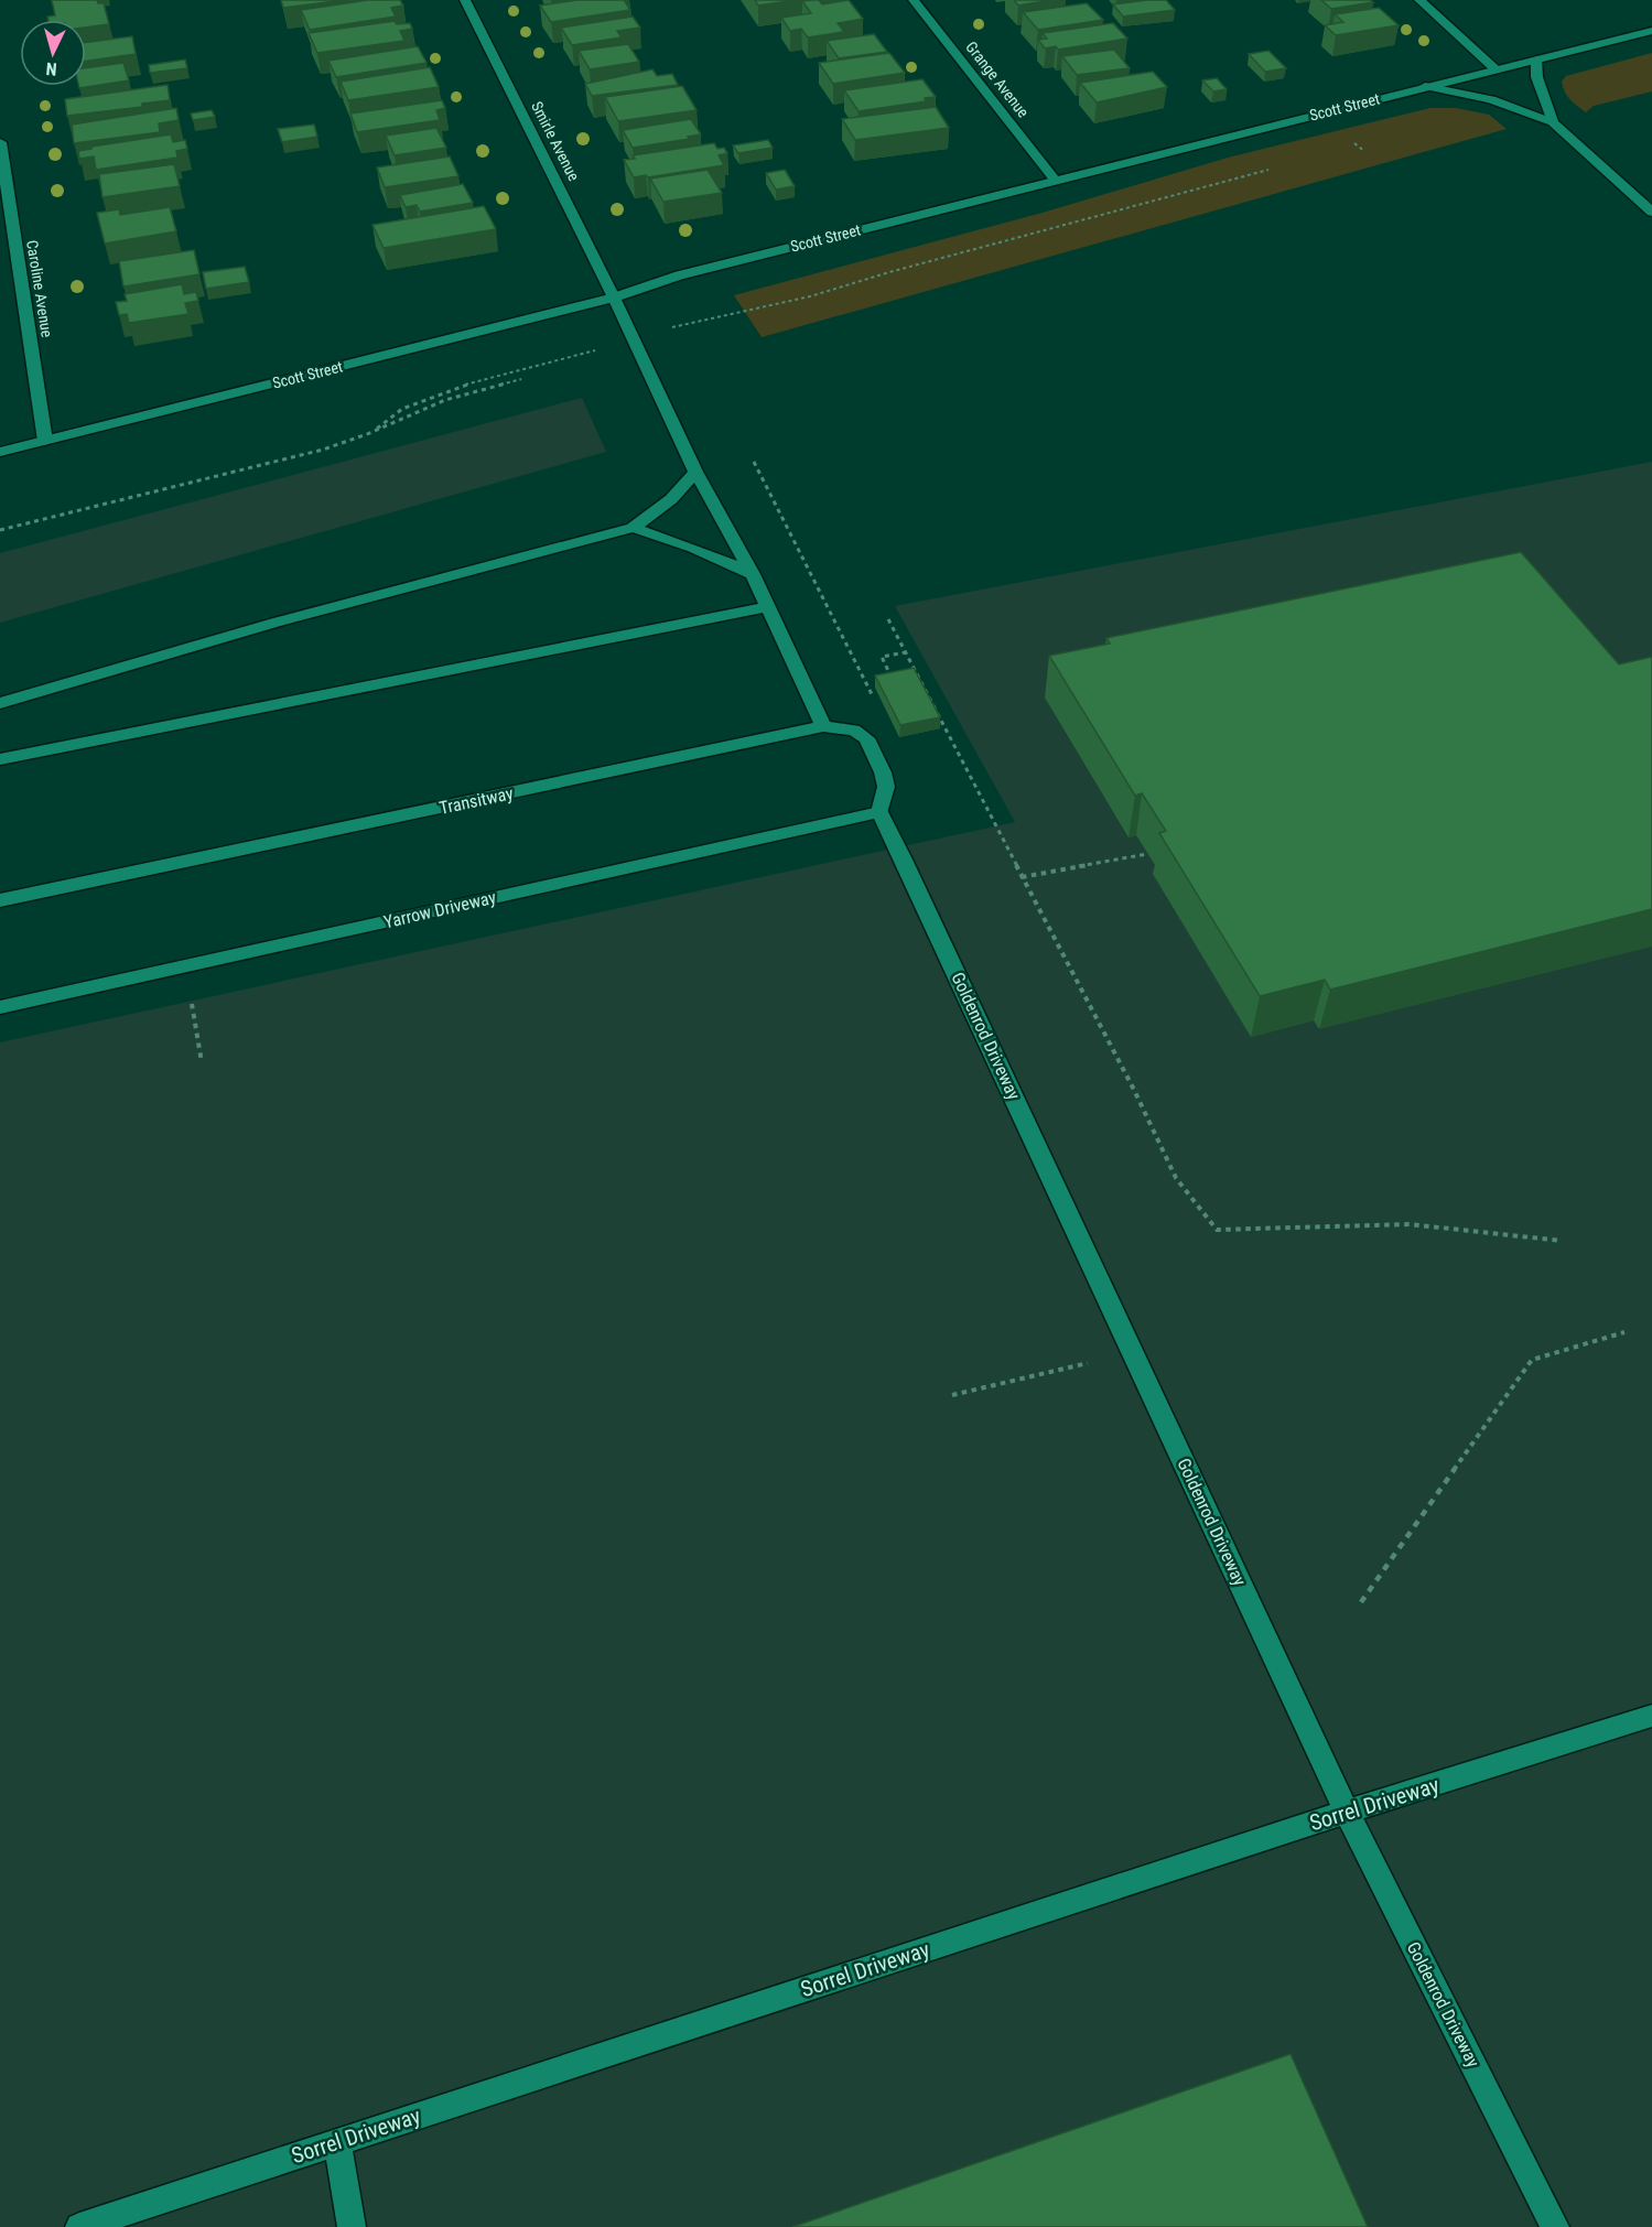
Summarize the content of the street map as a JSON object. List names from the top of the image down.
{
  "streets": {
    "street": [
      "Grange Avenue",
      "Scott Street",
      "Smirle Avenue",
      "Caroline Avenue",
      "Transitway",
      "Yarrow Driveway",
      "Goldenrod Driveway",
      "Sorrel Driveway"
    ]
  },
  "crossings": [
    ["Grange Avenue", "Scott Street"],
    ["Scott Street", "Smirle Avenue"],
    ["Scott Street", "Caroline Avenue"],
    ["Yarrow Driveway", "Goldenrod Driveway"],
    ["Goldenrod Driveway", "Sorrel Driveway"]
  ],
  "north": "bottom"
}
